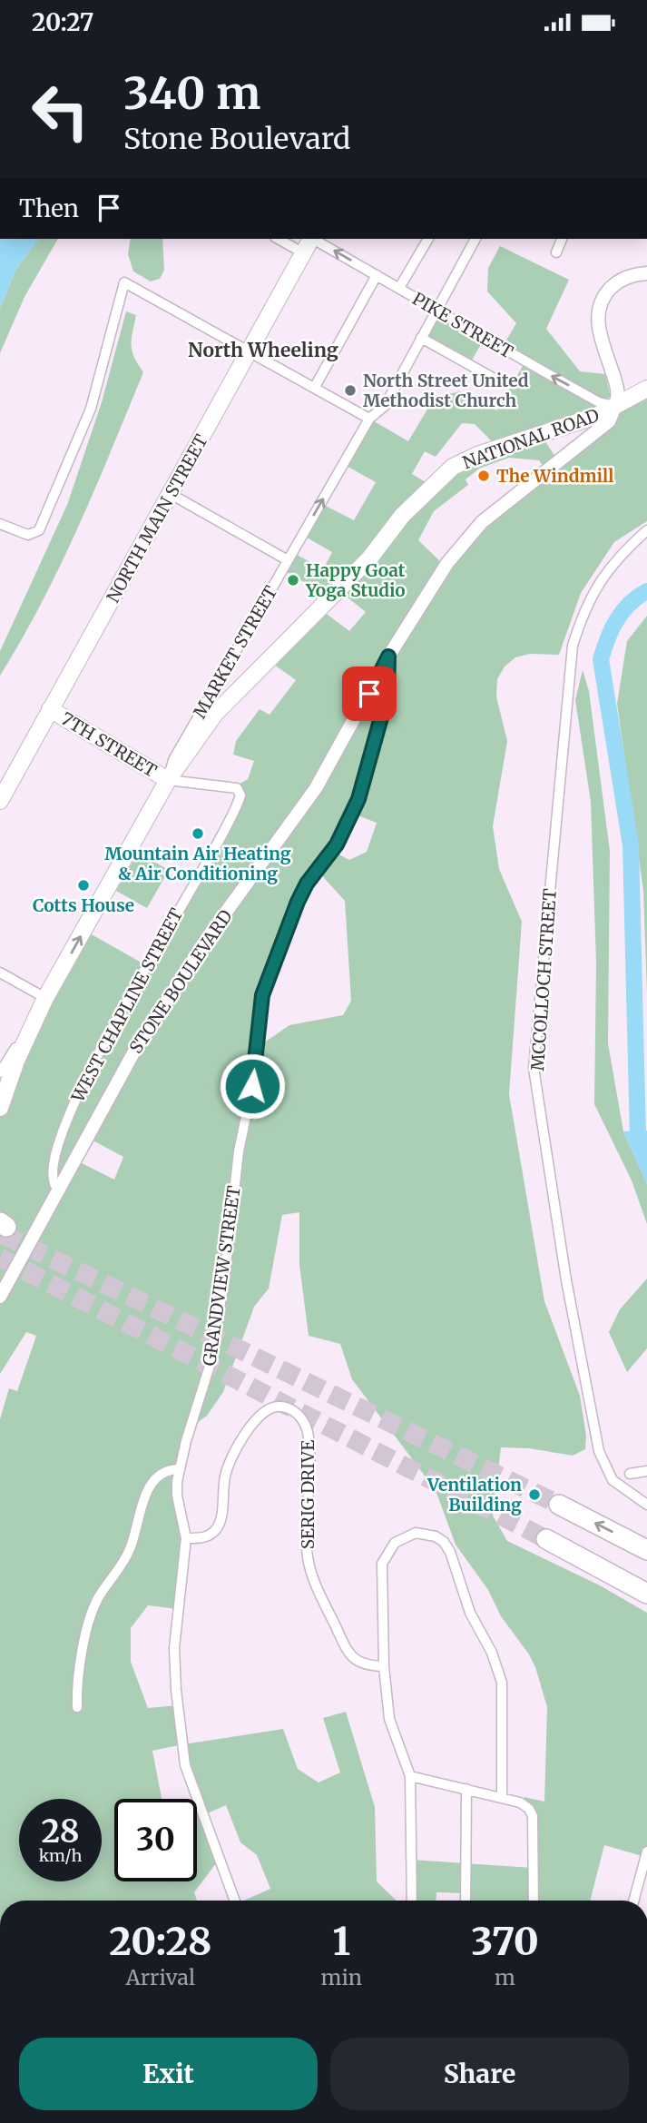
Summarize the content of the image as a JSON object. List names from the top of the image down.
{
  "streets": {
    "main road": [
      "NATIONAL ROAD",
      "NORTH MAIN STREET",
      "MARKET STREET",
      "7TH STREET"
    ],
    "street": [
      "PIKE STREET",
      "MCCOLLOCH STREET",
      "STONE BOULEVARD",
      "WEST CHAPLINE STREET",
      "GRANDVIEW STREET",
      "SERIG DRIVE"
    ]
  },
  "crossings": [
    ["PIKE STREET", "NATIONAL ROAD"],
    ["PIKE STREET", "MARKET STREET"],
    ["PIKE STREET", "STONE BOULEVARD"],
    ["NATIONAL ROAD", "MARKET STREET"],
    ["NATIONAL ROAD", "7TH STREET"],
    ["NATIONAL ROAD", "STONE BOULEVARD"],
    ["NATIONAL ROAD", "WEST CHAPLINE STREET"],
    ["NORTH MAIN STREET", "7TH STREET"],
    ["MARKET STREET", "7TH STREET"],
    ["MARKET STREET", "WEST CHAPLINE STREET"],
    ["7TH STREET", "WEST CHAPLINE STREET"],
    ["STONE BOULEVARD", "WEST CHAPLINE STREET"],
    ["STONE BOULEVARD", "GRANDVIEW STREET"],
    ["GRANDVIEW STREET", "SERIG DRIVE"]
  ],
  "one_way": ["MARKET STREET"],
  "districts": ["North Wheeling"],
  "places": [
    "North Street United Methodist Church",
    "The Windmill",
    "Happy Goat Yoga Studio",
    "Mountain Air Heating & Air Conditioning",
    "Cotts House",
    "Ventilation Building"
  ],
  "page": {
    "status": "20:27",
    "turn": ["340 m", "Stone Boulevard"],
    "then": "Then",
    "speed": "28 km/h",
    "limit": "30",
    "eta": [
      "20:28",
      "Arrival",
      "1",
      "min",
      "370",
      "m"
    ],
    "buttons": ["Exit", "Share"]
  }
}
